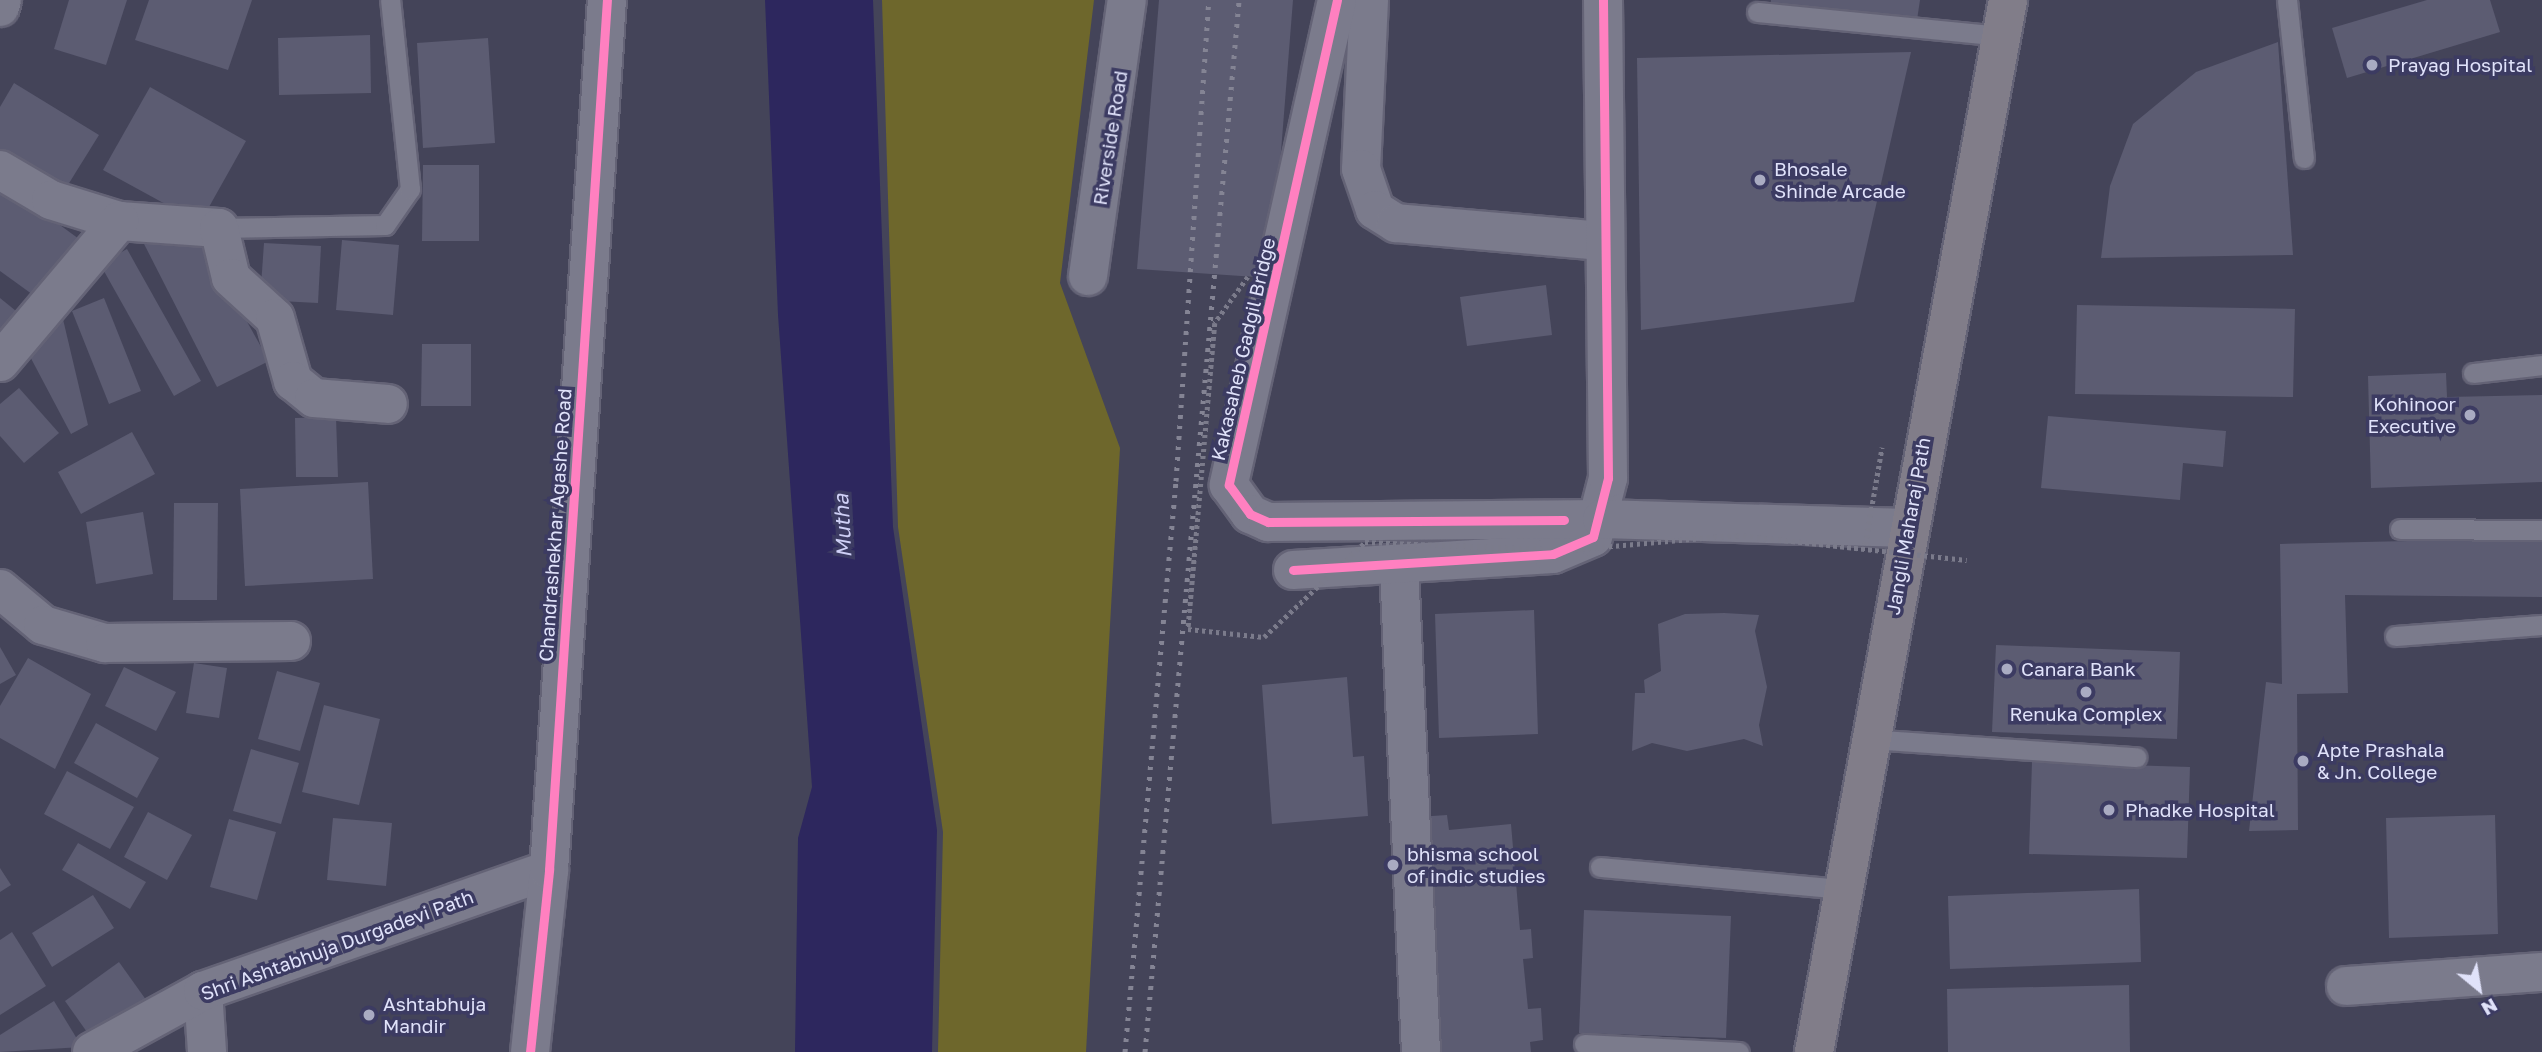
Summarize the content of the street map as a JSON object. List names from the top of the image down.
{
  "streets": {
    "main road": ["Jangli Maharaj Path"],
    "street": [
      "Riverside Road",
      "Kakasaheb Gadgil Bridge",
      "Chandrashekhar Agashe Road",
      "Shri Ashtabhuja Durgadevi Path"
    ]
  },
  "crossings": [
    ["Chandrashekhar Agashe Road", "Shri Ashtabhuja Durgadevi Path"]
  ],
  "water": ["Mutha"],
  "places": [
    "Prayag Hospital",
    "Bhosale Shinde Arcade",
    "Kohinoor Executive",
    "Canara Bank",
    "Renuka Complex",
    "Apte Prashala & Jn. College",
    "Phadke Hospital",
    "bhisma school of indic studies",
    "Ashtabhuja Mandir"
  ],
  "north": "bottom right"
}
